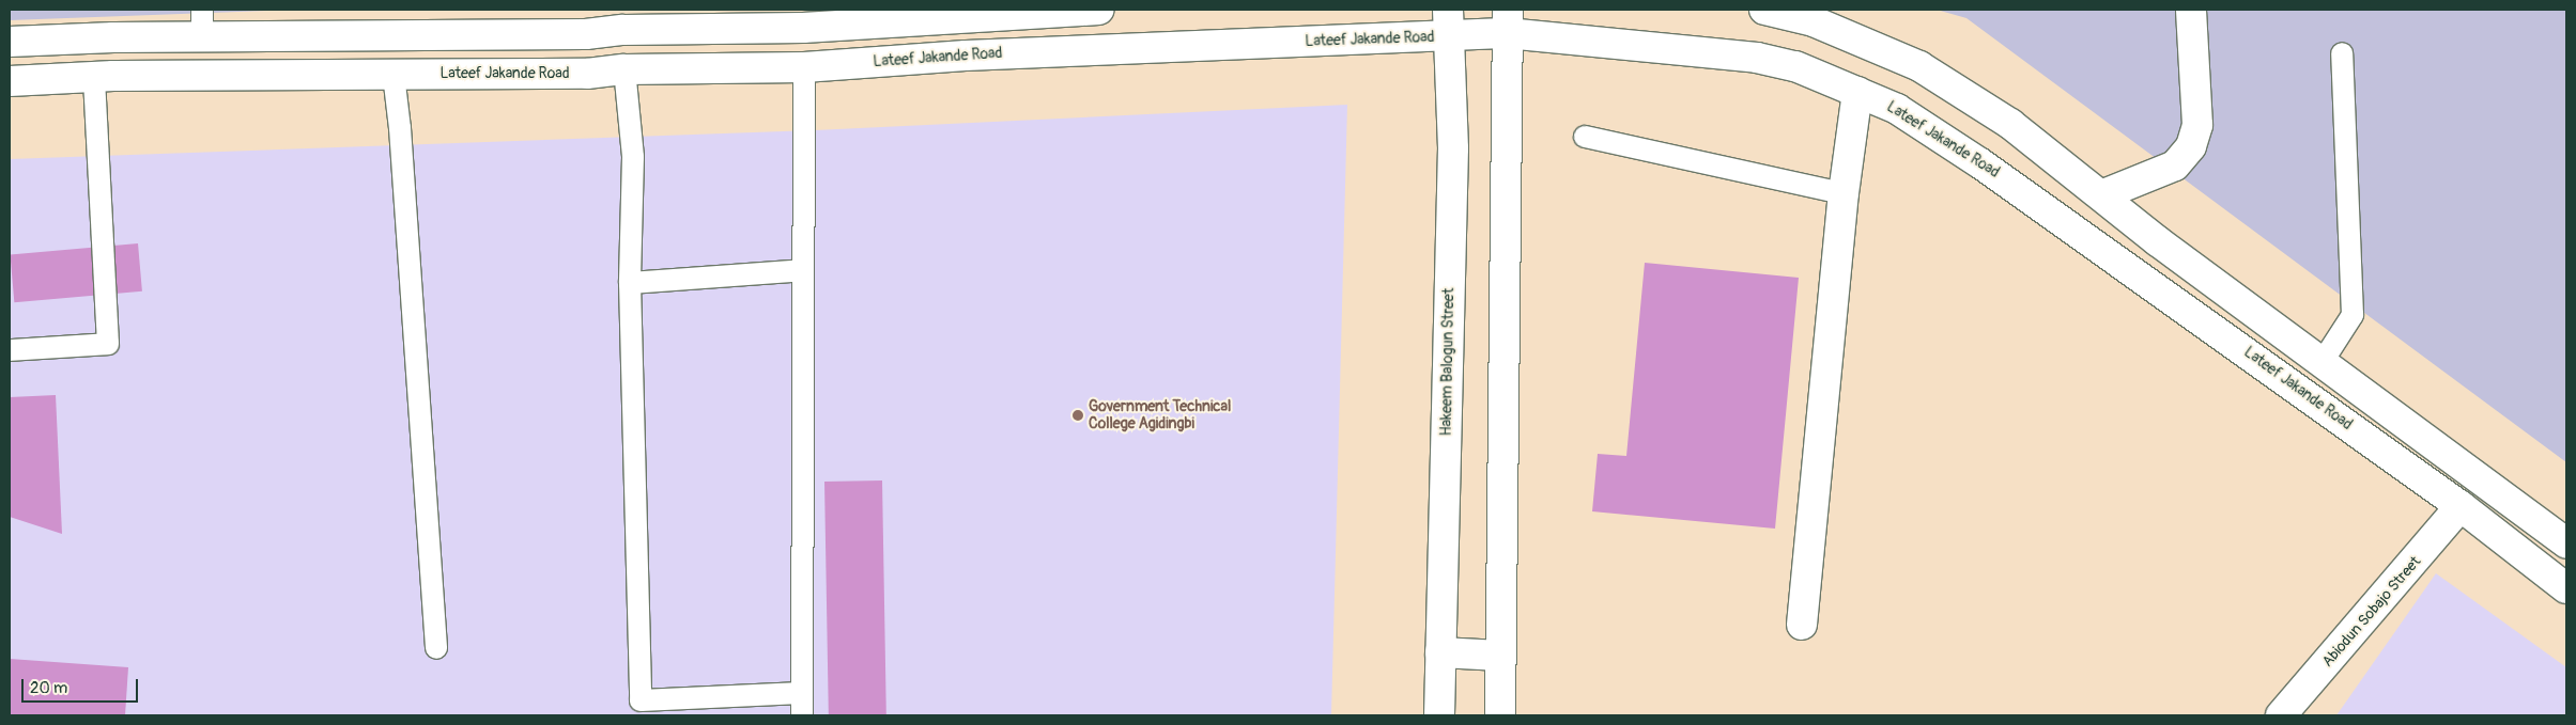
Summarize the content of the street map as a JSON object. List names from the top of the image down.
{
  "streets": {
    "main road": ["Lateef Jakande Road", "Hakeem Balogun Street", "Abiodun Sobajo Street"]
  },
  "crossings": [
    ["Lateef Jakande Road", "Hakeem Balogun Street"],
    ["Lateef Jakande Road", "Abiodun Sobajo Street"]
  ],
  "places": ["Government Technical College Agidingbi"],
  "scale_bar": "20 m"
}
